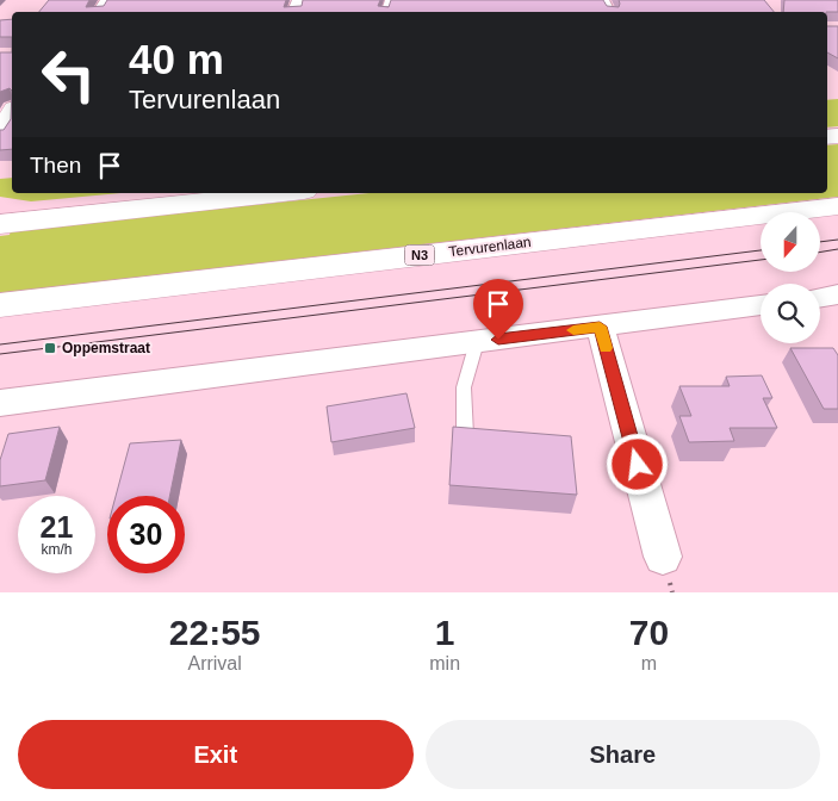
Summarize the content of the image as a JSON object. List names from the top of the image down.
{
  "streets": {
    "main road": ["Tervurenlaan", "N3"]
  },
  "places": {
    "transit": ["Oppemstraat"]
  },
  "north": "bottom",
  "page": {
    "turn": ["40 m", "Tervurenlaan"],
    "then": "Then",
    "speed": "21 km/h",
    "limit": "30",
    "eta": [
      "22:55",
      "Arrival",
      "1",
      "min",
      "70",
      "m"
    ],
    "buttons": ["Exit", "Share"]
  }
}
